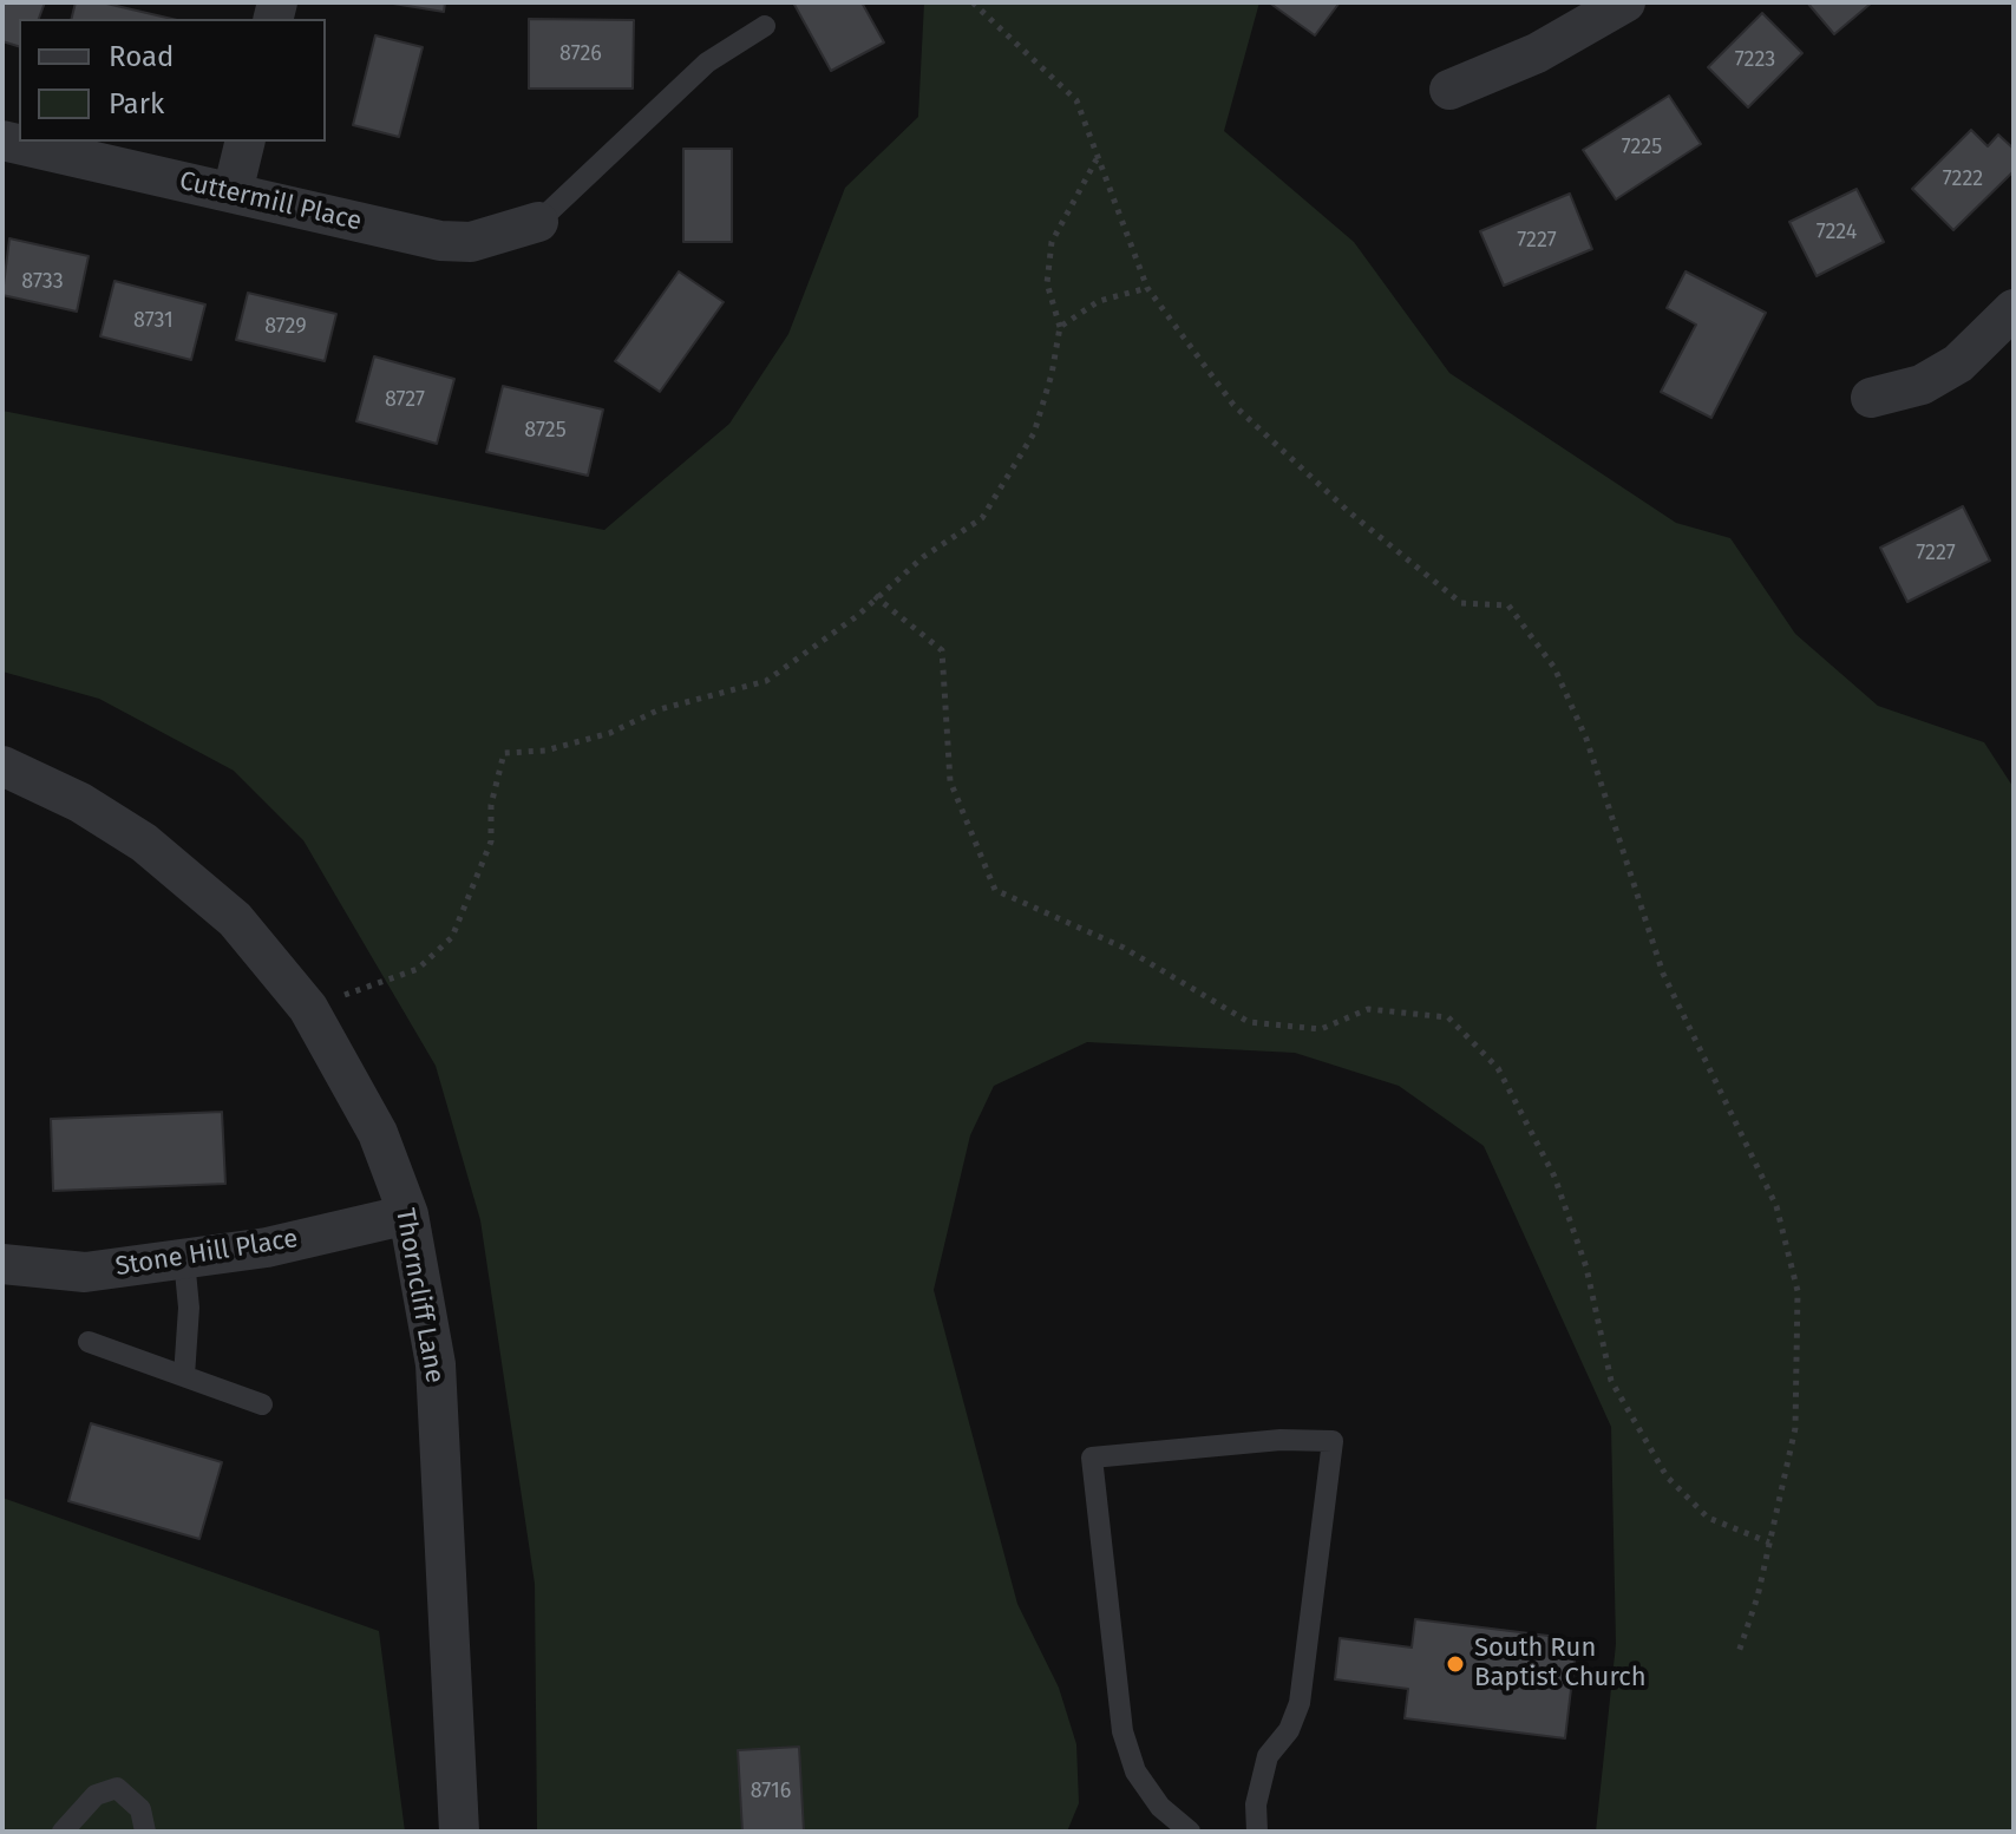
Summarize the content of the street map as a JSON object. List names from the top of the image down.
{
  "streets": {
    "street": ["Cuttermill Place", "Stone Hill Place", "Thorncliff Lane"]
  },
  "crossings": [
    ["Stone Hill Place", "Thorncliff Lane"]
  ],
  "places": ["South Run Baptist Church"],
  "house_numbers": [
    "8726",
    "7223",
    "7225",
    "7222",
    "7224",
    "7227",
    "8733",
    "8731",
    "8729",
    "8727",
    "8725",
    "7227",
    "8716"
  ],
  "legend": ["Road", "Park"]
}
